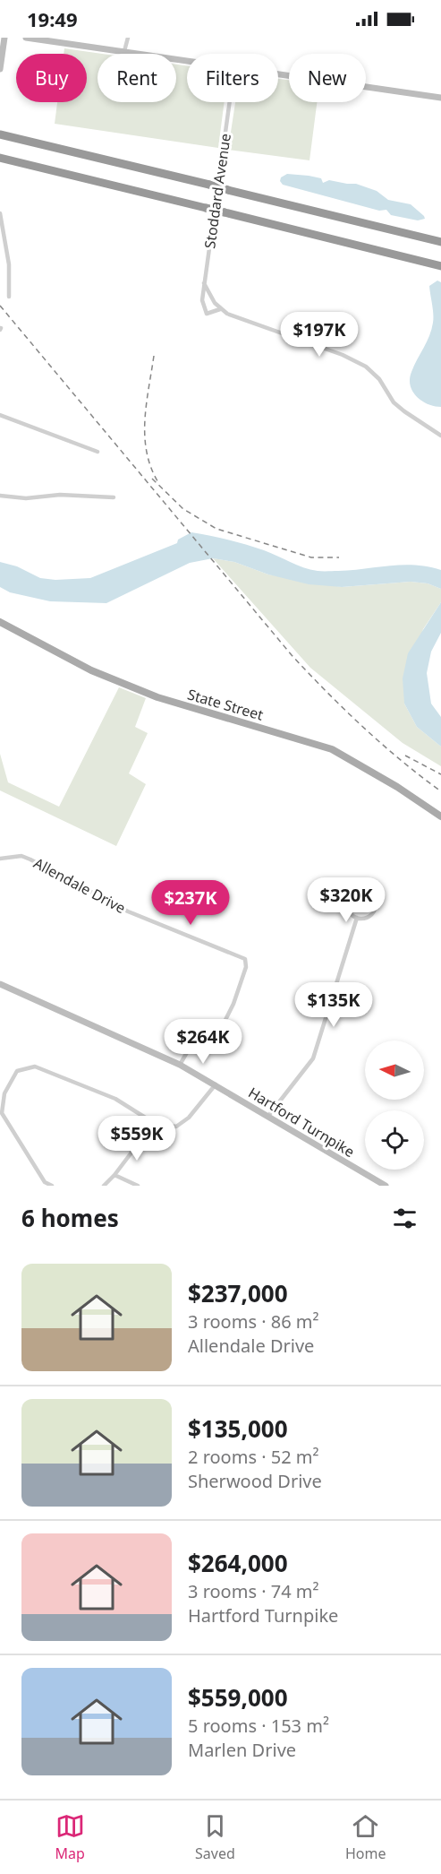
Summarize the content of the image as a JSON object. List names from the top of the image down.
{
  "streets": {
    "main road": ["State Street", "Hartford Turnpike"],
    "street": ["Stoddard Avenue", "Allendale Drive"]
  },
  "crossings": [
    ["Allendale Drive", "Hartford Turnpike"]
  ],
  "north": "left",
  "page": {
    "status": "19:49",
    "chip": [
      "Buy",
      "Rent",
      "Filters",
      "New"
    ],
    "price": [
      "$197K",
      "$320K",
      "$237K",
      "$135K",
      "$264K",
      "$559K"
    ],
    "heading": "6 homes",
    "list": [
      {
        "name": "$237,000",
        "note": "3 rooms · 86 m² · Allendale Drive"
      },
      {
        "name": "$135,000",
        "note": "2 rooms · 52 m² · Sherwood Drive"
      },
      {
        "name": "$264,000",
        "note": "3 rooms · 74 m² · Hartford Turnpike"
      },
      {
        "name": "$559,000",
        "note": "5 rooms · 153 m² · Marlen Drive"
      }
    ],
    "tabs": ["Map", "Saved", "Home"]
  }
}
